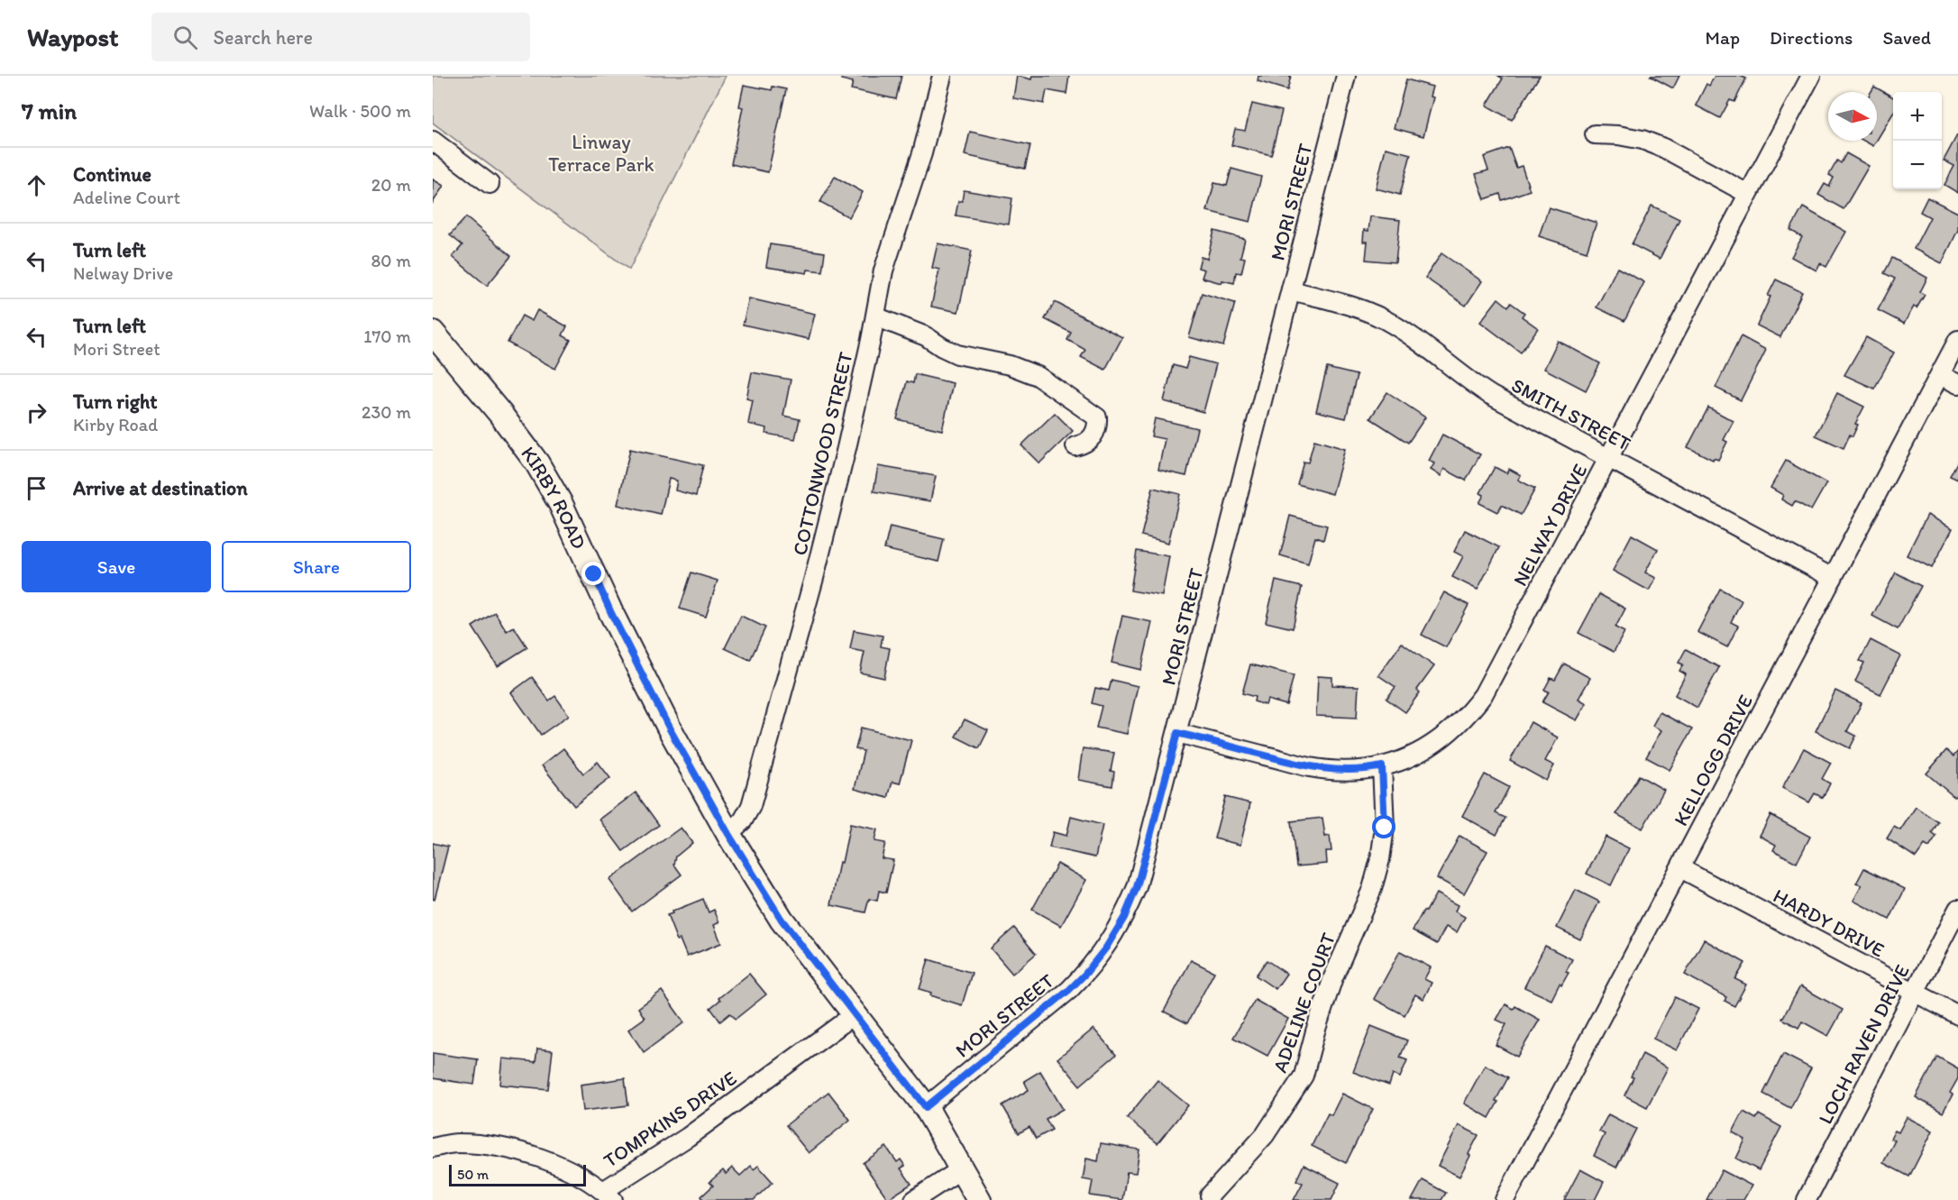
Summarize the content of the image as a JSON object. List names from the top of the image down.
{
  "streets": {
    "main road": ["KIRBY ROAD"],
    "street": [
      "MORI STREET",
      "SMITH STREET",
      "COTTONWOOD STREET",
      "NELWAY DRIVE",
      "KELLOGG DRIVE",
      "HARDY DRIVE",
      "ADELINE COURT",
      "LOCH RAVEN DRIVE",
      "TOMPKINS DRIVE"
    ]
  },
  "crossings": [
    ["MORI STREET", "SMITH STREET"],
    ["MORI STREET", "KIRBY ROAD"],
    ["MORI STREET", "NELWAY DRIVE"],
    ["SMITH STREET", "NELWAY DRIVE"],
    ["SMITH STREET", "KELLOGG DRIVE"],
    ["COTTONWOOD STREET", "KIRBY ROAD"],
    ["KIRBY ROAD", "TOMPKINS DRIVE"],
    ["NELWAY DRIVE", "ADELINE COURT"],
    ["KELLOGG DRIVE", "HARDY DRIVE"],
    ["HARDY DRIVE", "LOCH RAVEN DRIVE"]
  ],
  "parks": ["Linway Terrace Park"],
  "scale_bar": "50 m",
  "north": "right",
  "page": {
    "header": "Waypost",
    "search": "Search here",
    "nav": ["Map", "Directions", "Saved"],
    "heading": ["7 min", "Walk · 500 m"],
    "map_buttons": ["+", "−"],
    "list": [
      ["Continue", "Adeline Court", "20 m"],
      ["Turn left", "Nelway Drive", "80 m"],
      ["Turn left", "Mori Street", "170 m"],
      ["Turn right", "Kirby Road", "230 m"],
      "Arrive at destination"
    ],
    "buttons": ["Save", "Share"],
    "scale": "50 m"
  }
}
